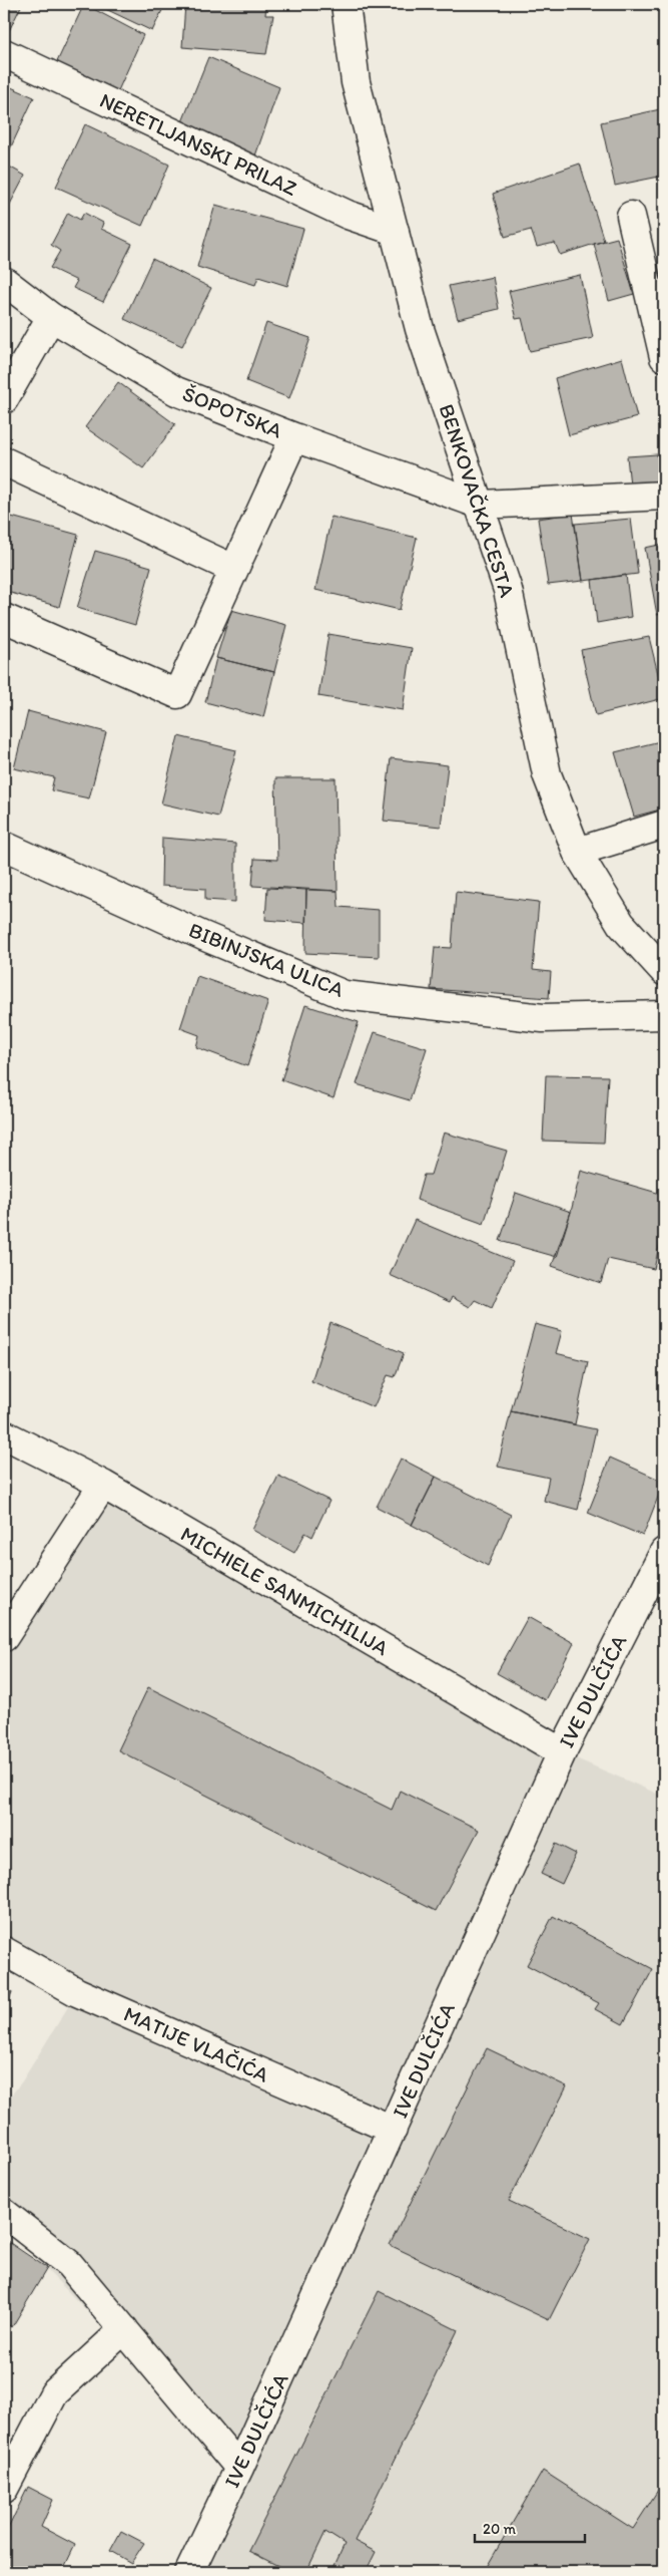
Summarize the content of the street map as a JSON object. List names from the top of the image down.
{
  "streets": {
    "street": [
      "NERETLJANSKI PRILAZ",
      "ŠOPOTSKA",
      "BENKOVAČKA CESTA",
      "BIBINJSKA ULICA",
      "MICHIELE SANMICHILIJA",
      "IVE DULČIĆA",
      "MATIJE VLAČIĆA"
    ]
  },
  "crossings": [
    ["NERETLJANSKI PRILAZ", "BENKOVAČKA CESTA"],
    ["ŠOPOTSKA", "BENKOVAČKA CESTA"],
    ["MICHIELE SANMICHILIJA", "IVE DULČIĆA"],
    ["IVE DULČIĆA", "MATIJE VLAČIĆA"]
  ],
  "scale_bar": "20 m"
}
